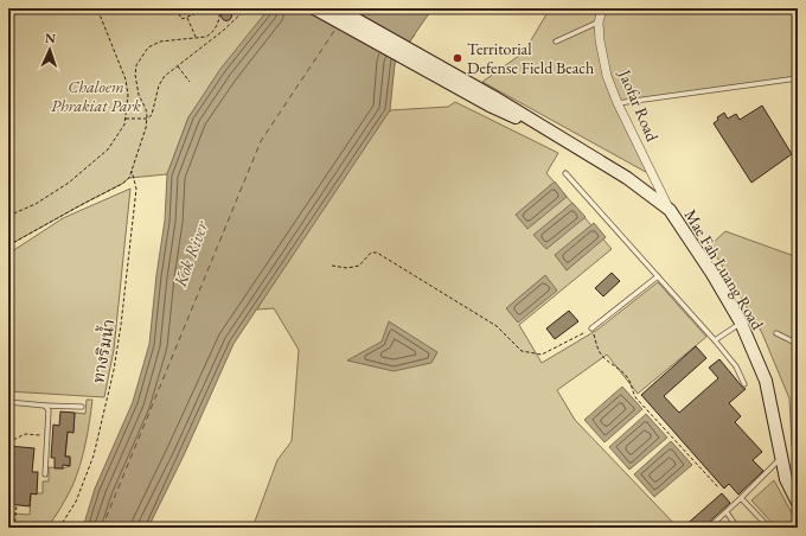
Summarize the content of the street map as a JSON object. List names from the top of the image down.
{
  "streets": {
    "street": ["Jaofar Road", "Mae Fah Luang Road"],
    "path": ["ทางริมน้ำ"]
  },
  "crossings": [
    ["Jaofar Road", "Mae Fah Luang Road"]
  ],
  "water": ["Kok River"],
  "parks": ["Chaloem Phrakiat Park"],
  "places": ["Territorial Defense Field Beach"],
  "north": "top"
}
